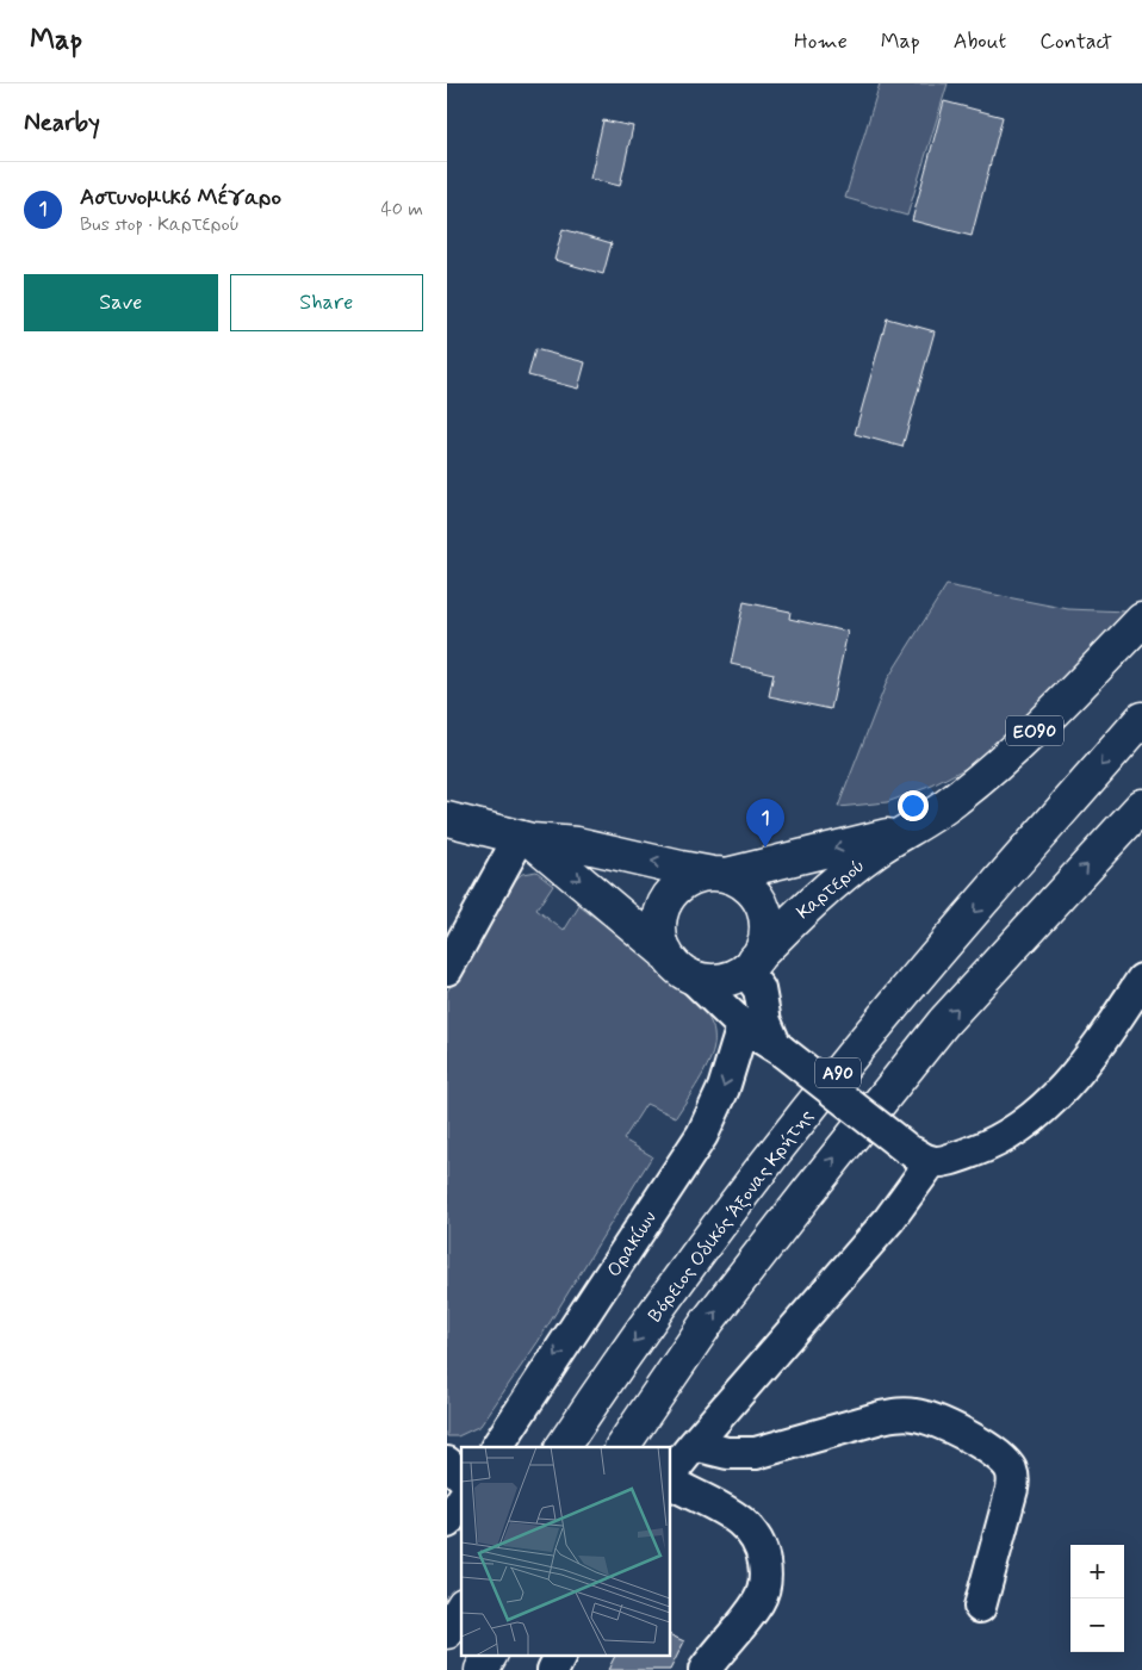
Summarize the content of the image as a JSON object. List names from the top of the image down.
{
  "streets": {
    "main road": [
      "ΕΟ90",
      "Καρτερού",
      "Α90",
      "Βόρειος Οδικός Άξονας Κρήτης"
    ],
    "street": ["Ορακίων"]
  },
  "crossings": [
    ["ΕΟ90", "Καρτερού"]
  ],
  "page": {
    "header": "Map",
    "nav": [
      "Home",
      "Map",
      "About",
      "Contact"
    ],
    "heading": "Nearby",
    "list": [
      {
        "mark": "1",
        "name": "Αστυνομικό Μέγαρο",
        "note": "Bus stop · Καρτερού",
        "value": "40 m"
      }
    ],
    "buttons": ["Save", "Share"],
    "pins": "1",
    "map_buttons": ["+", "−"]
  }
}
